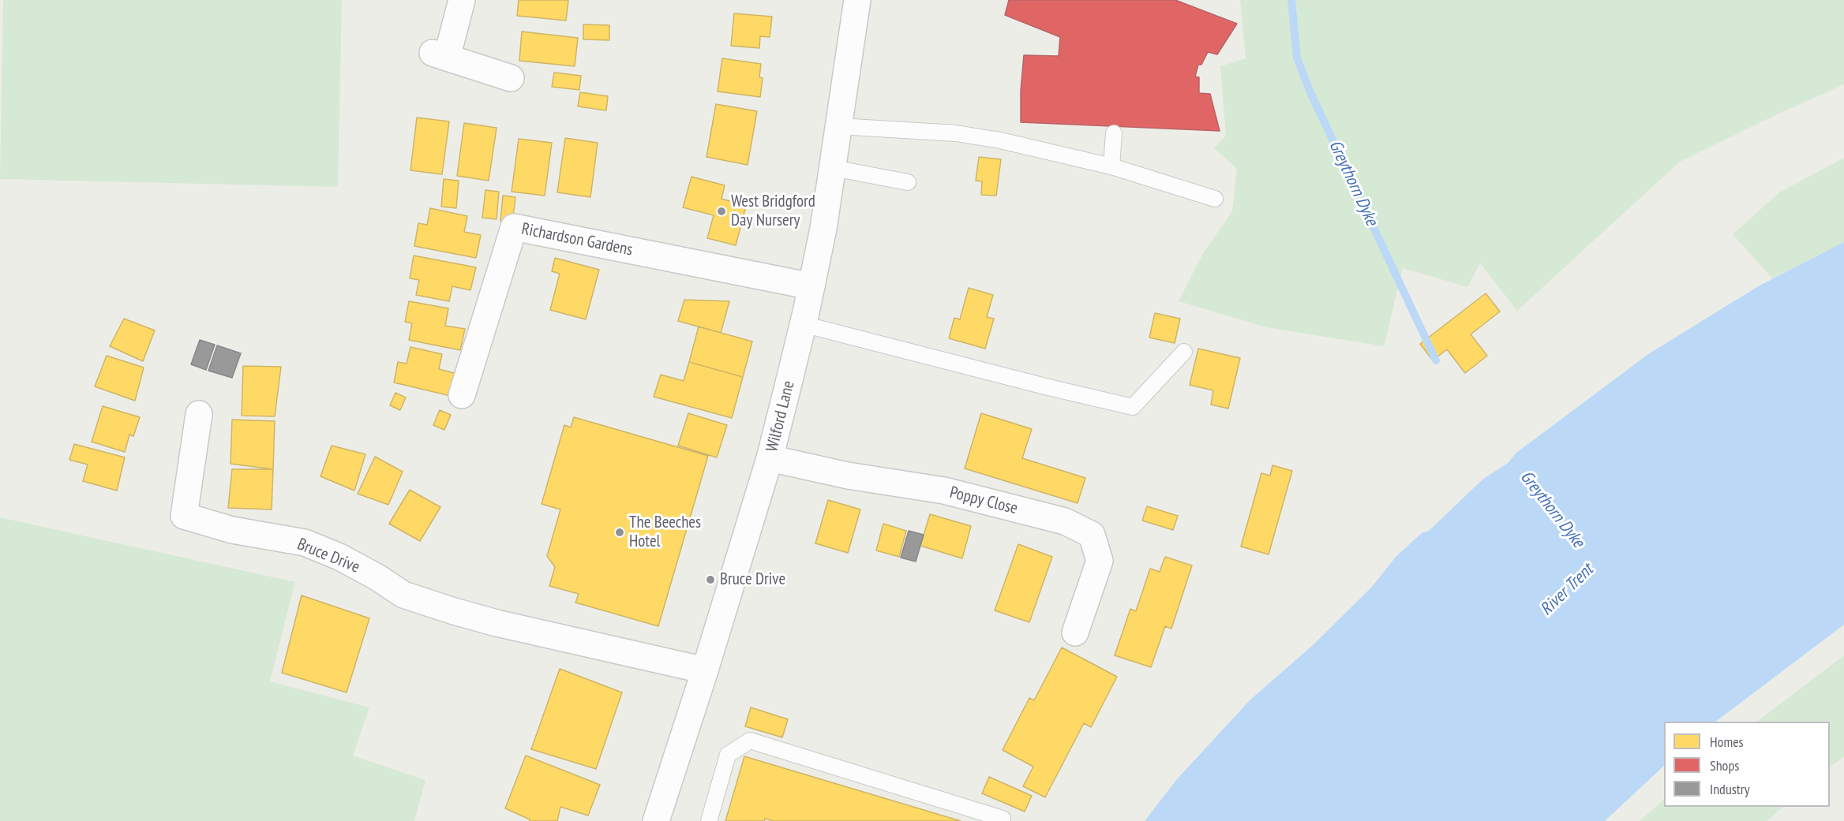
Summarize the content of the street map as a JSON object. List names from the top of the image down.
{
  "streets": {
    "street": [
      "Richardson Gardens",
      "Wilford Lane",
      "Poppy Close",
      "Bruce Drive"
    ]
  },
  "crossings": [
    ["Richardson Gardens", "Wilford Lane"],
    ["Wilford Lane", "Poppy Close"],
    ["Wilford Lane", "Bruce Drive"]
  ],
  "water": ["Greythorn Dyke", "River Trent"],
  "places": ["West Bridgford Day Nursery", "The Beeches Hotel", "Bruce Drive"],
  "legend": ["Homes", "Shops", "Industry"]
}
